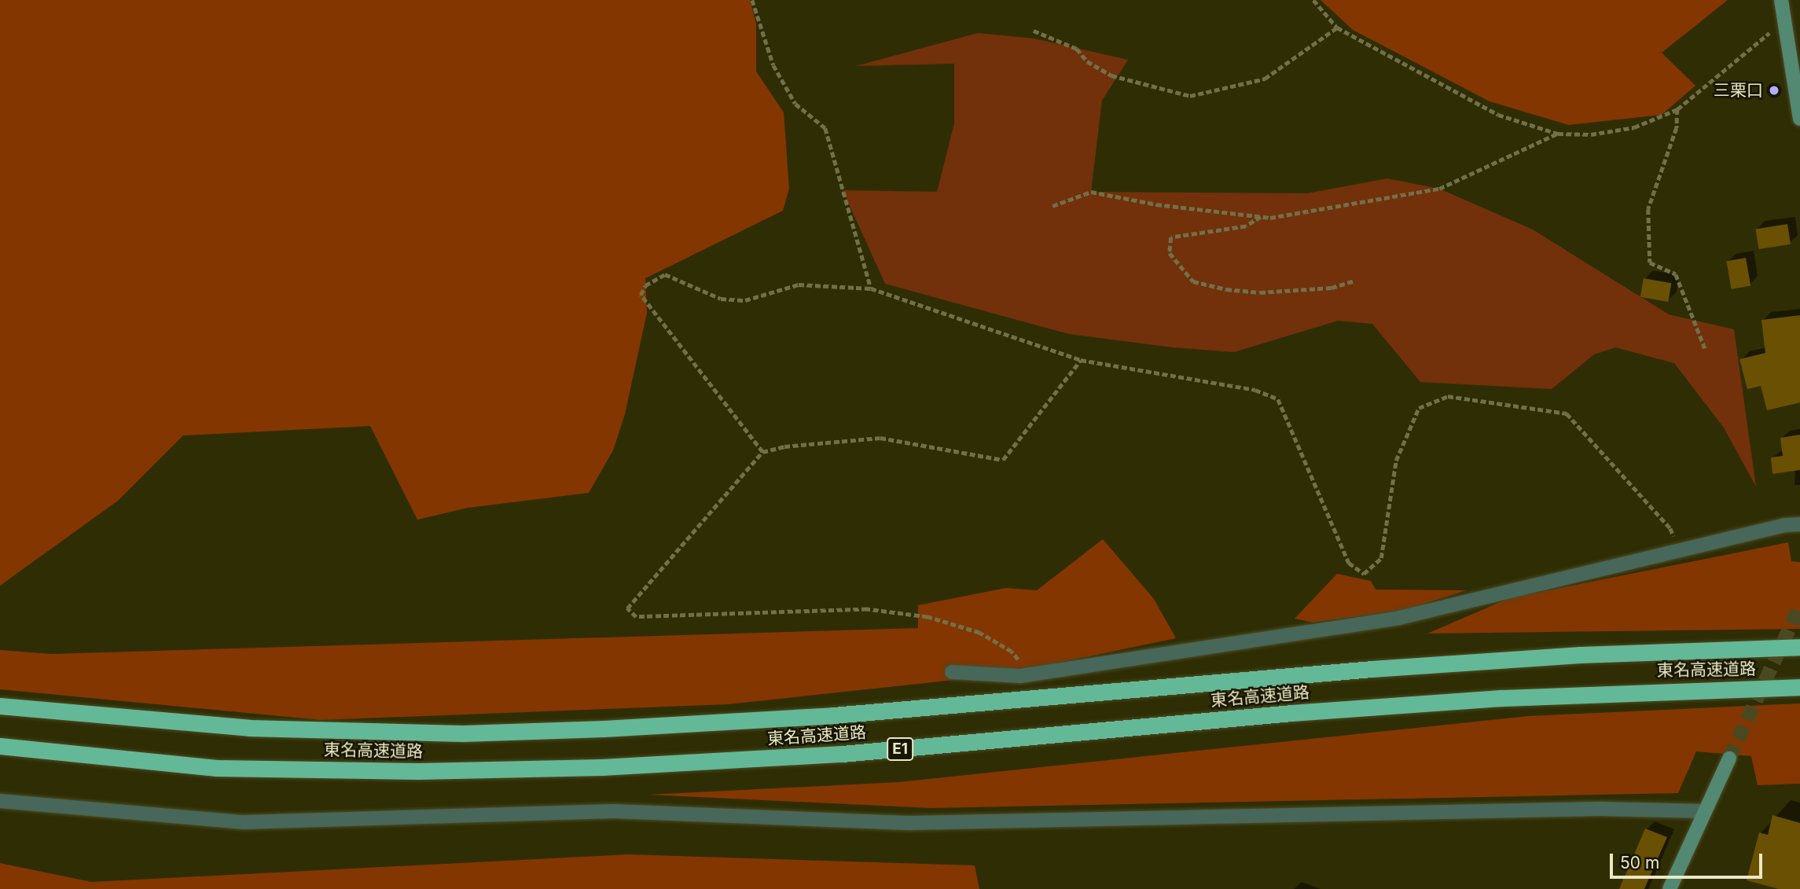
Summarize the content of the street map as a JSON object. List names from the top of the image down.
{
  "streets": {
    "highway": ["東名高速道路", "E1"]
  },
  "places": ["三栗口"],
  "scale_bar": "50 m"
}
